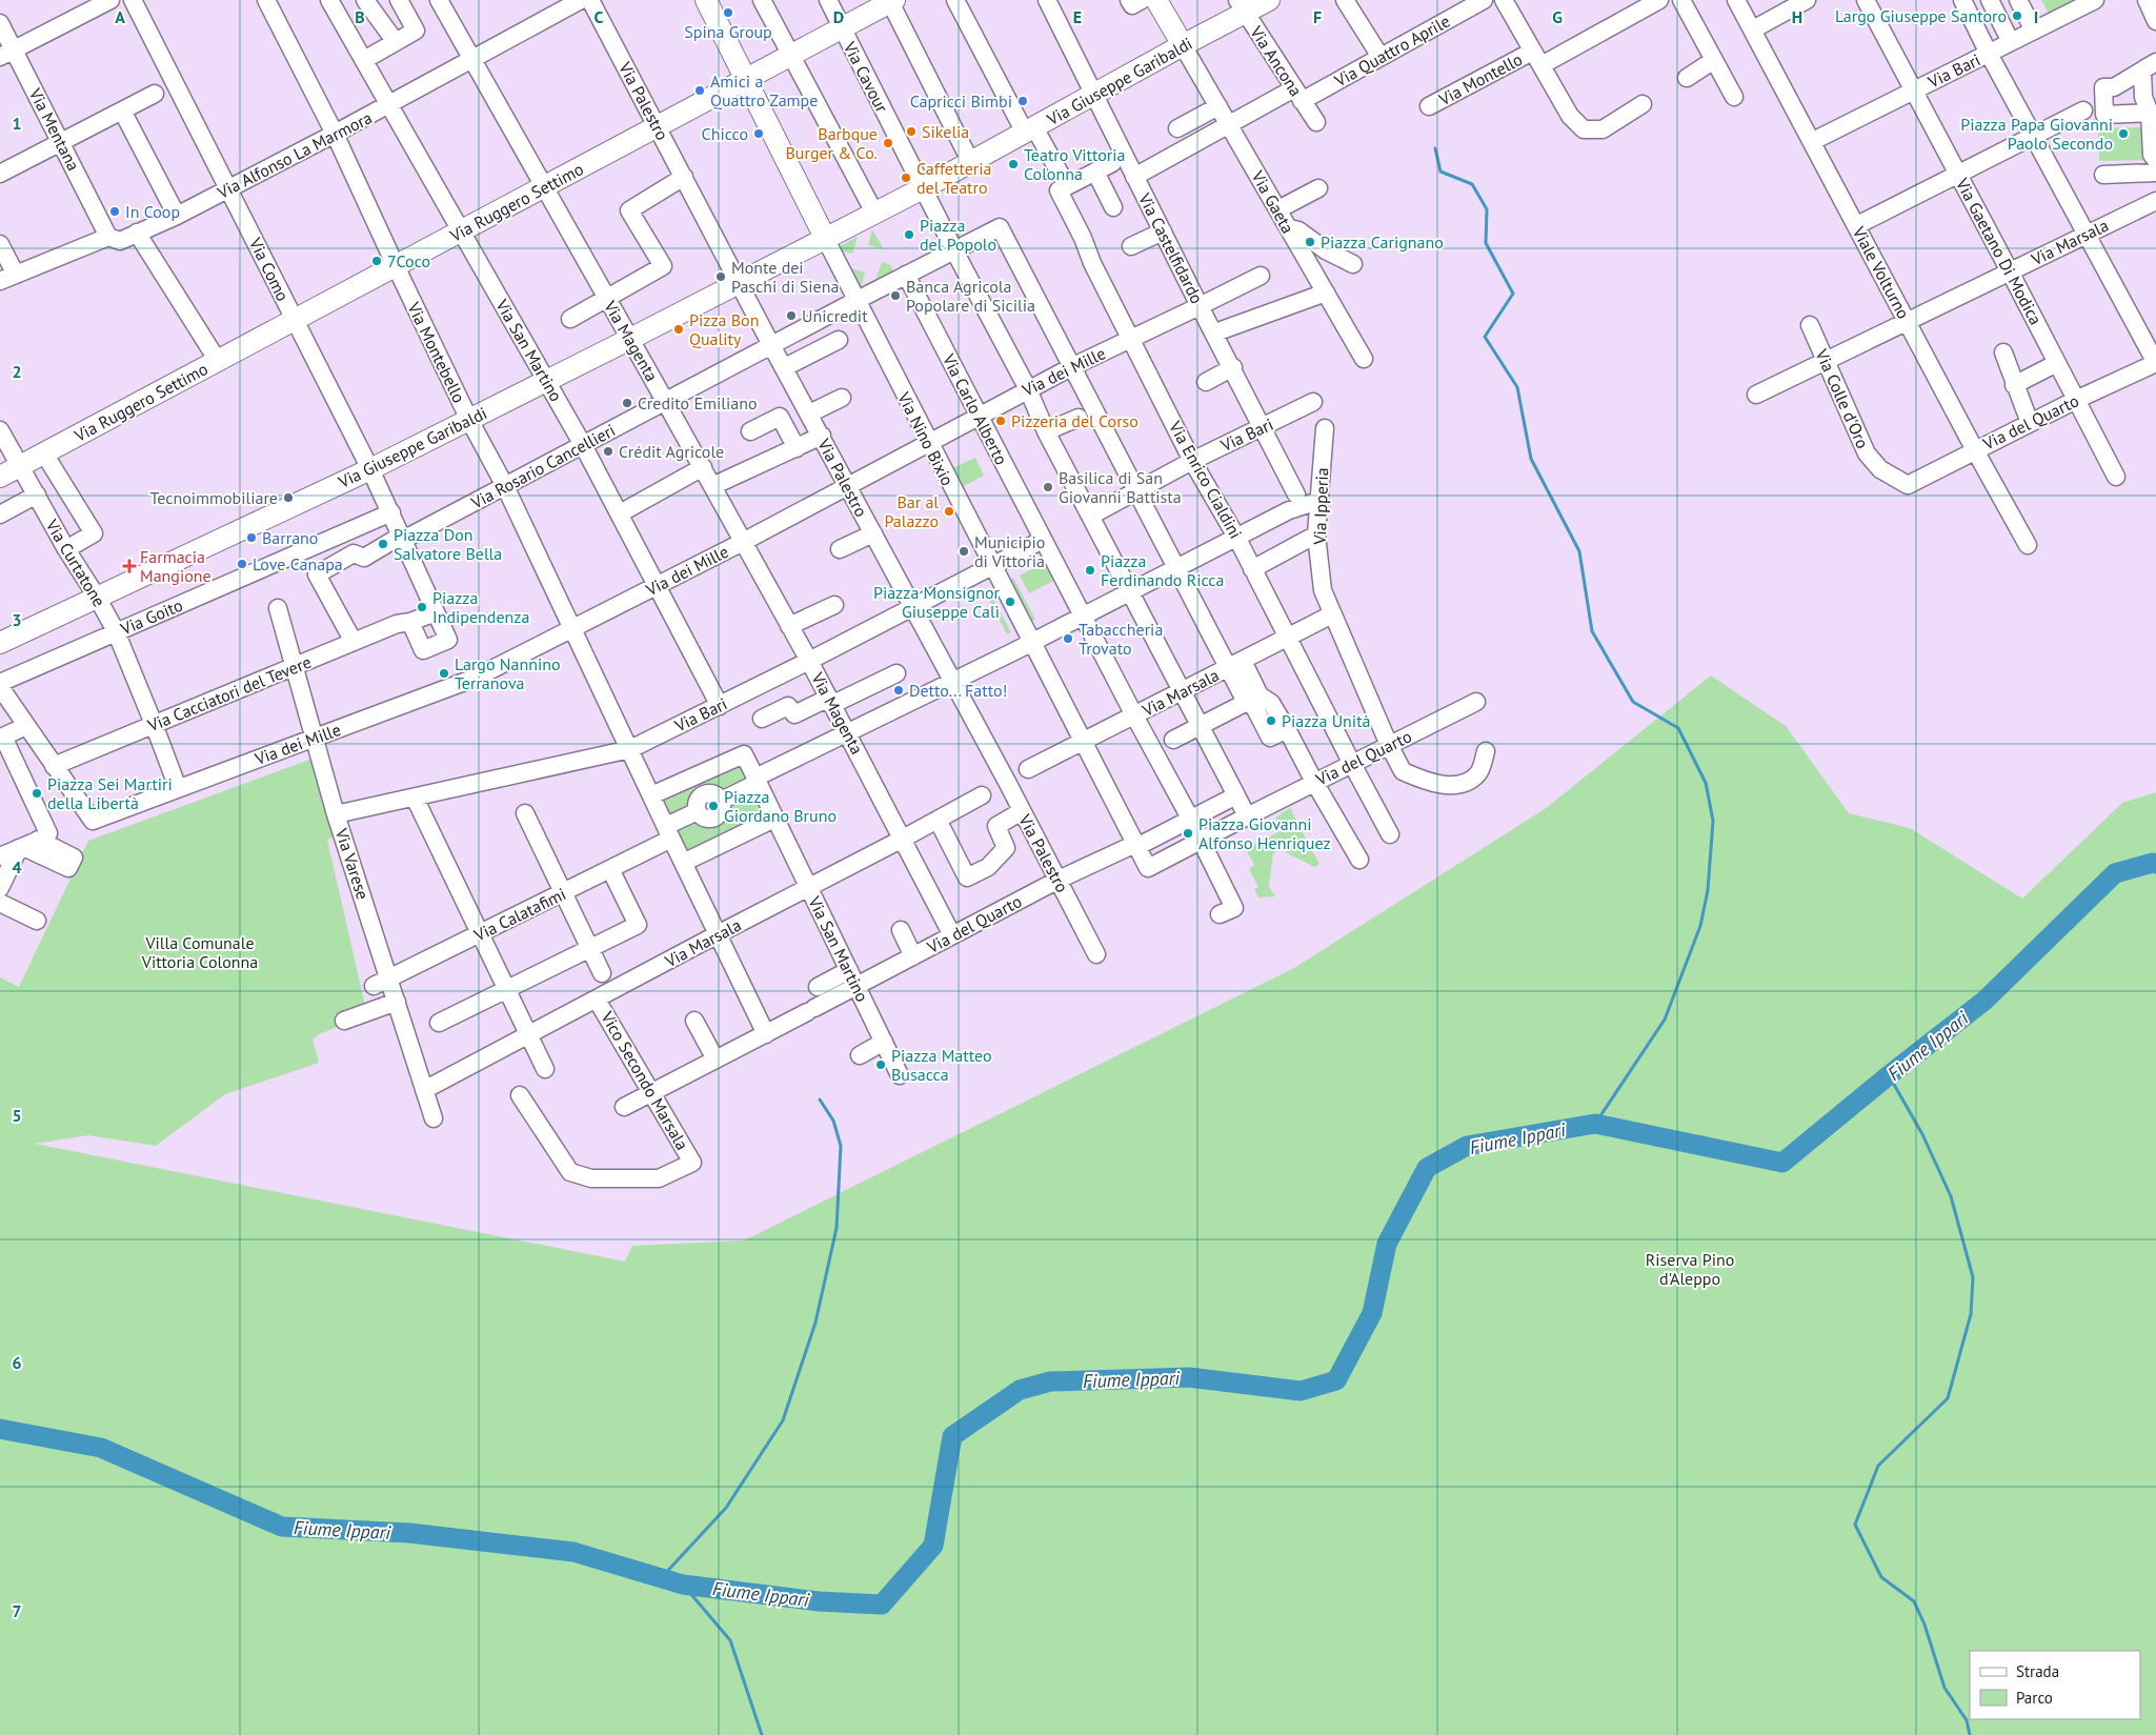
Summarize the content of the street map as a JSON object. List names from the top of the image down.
{
  "streets": {
    "main road": ["Via Giuseppe Garibaldi", "Via Ruggero Settimo"],
    "street": [
      "Via Quattro Aprile",
      "Via Ancona",
      "Via Bari",
      "Via Cavour",
      "Via Montello",
      "Via Palestro",
      "Via Mentana",
      "Via Alfonso La Marmora",
      "Via Gaeta",
      "Via Marsala",
      "Via Castelfidardo",
      "Via Gaetano Di Modica",
      "Via Como",
      "Viale Volturno",
      "Via Magenta",
      "Via San Martino",
      "Via Montebello",
      "Via dei Mille",
      "Via Colle d'Oro",
      "Via Carlo Alberto",
      "Via del Quarto",
      "Via Nino Bixio",
      "Via Rosario Cancellieri",
      "Via Enrico Cialdini",
      "Via Ipperia",
      "Via Curtatone",
      "Via Goito",
      "Via Cacciatori del Tevere",
      "Via Varese",
      "Via Calatafimi",
      "Vico Secondo Marsala"
    ]
  },
  "crossings": [
    ["Via Quattro Aprile", "Via Ancona"],
    ["Via Quattro Aprile", "Via Gaeta"],
    ["Via Quattro Aprile", "Via Castelfidardo"],
    ["Via Ancona", "Via Giuseppe Garibaldi"],
    ["Via Bari", "Via Palestro"],
    ["Via Bari", "Via Castelfidardo"],
    ["Via Bari", "Via Gaetano Di Modica"],
    ["Via Bari", "Viale Volturno"],
    ["Via Bari", "Via Magenta"],
    ["Via Bari", "Via San Martino"],
    ["Via Bari", "Via Montebello"],
    ["Via Bari", "Via Carlo Alberto"],
    ["Via Bari", "Via Nino Bixio"],
    ["Via Bari", "Via Enrico Cialdini"],
    ["Via Bari", "Via Varese"],
    ["Via Cavour", "Via Giuseppe Garibaldi"],
    ["Via Cavour", "Via Ruggero Settimo"],
    ["Via Cavour", "Via Rosario Cancellieri"],
    ["Via Giuseppe Garibaldi", "Via Palestro"],
    ["Via Giuseppe Garibaldi", "Via Gaeta"],
    ["Via Giuseppe Garibaldi", "Via Castelfidardo"],
    ["Via Giuseppe Garibaldi", "Via Como"],
    ["Via Giuseppe Garibaldi", "Via Magenta"],
    ["Via Giuseppe Garibaldi", "Via San Martino"],
    ["Via Giuseppe Garibaldi", "Via Montebello"],
    ["Via Giuseppe Garibaldi", "Via Nino Bixio"],
    ["Via Giuseppe Garibaldi", "Via Curtatone"],
    ["Via Palestro", "Via Ruggero Settimo"],
    ["Via Palestro", "Via dei Mille"],
    ["Via Palestro", "Via del Quarto"],
    ["Via Palestro", "Via Rosario Cancellieri"],
    ["Via Mentana", "Via Alfonso La Marmora"],
    ["Via Alfonso La Marmora", "Via Como"],
    ["Via Alfonso La Marmora", "Via Magenta"],
    ["Via Alfonso La Marmora", "Via San Martino"],
    ["Via Alfonso La Marmora", "Via Montebello"],
    ["Via Ruggero Settimo", "Via Como"],
    ["Via Ruggero Settimo", "Via Magenta"],
    ["Via Ruggero Settimo", "Via San Martino"],
    ["Via Ruggero Settimo", "Via Montebello"],
    ["Via Ruggero Settimo", "Via Curtatone"],
    ["Via Marsala", "Via Gaetano Di Modica"],
    ["Via Marsala", "Viale Volturno"],
    ["Via Marsala", "Via Magenta"],
    ["Via Marsala", "Via San Martino"],
    ["Via Marsala", "Via Colle d'Oro"],
    ["Via Marsala", "Via Enrico Cialdini"],
    ["Via Marsala", "Via Ipperia"],
    ["Via Marsala", "Via Varese"],
    ["Via Marsala", "Vico Secondo Marsala"],
    ["Via Castelfidardo", "Via dei Mille"],
    ["Via Gaetano Di Modica", "Via del Quarto"],
    ["Via Como", "Via Rosario Cancellieri"],
    ["Via Como", "Via Goito"],
    ["Via Como", "Via Cacciatori del Tevere"],
    ["Viale Volturno", "Via del Quarto"],
    ["Via Magenta", "Via dei Mille"],
    ["Via Magenta", "Via del Quarto"],
    ["Via Magenta", "Via Rosario Cancellieri"],
    ["Via San Martino", "Via dei Mille"],
    ["Via San Martino", "Via del Quarto"],
    ["Via San Martino", "Via Rosario Cancellieri"],
    ["Via Montebello", "Via dei Mille"],
    ["Via Montebello", "Via Rosario Cancellieri"],
    ["Via Montebello", "Via Calatafimi"],
    ["Via dei Mille", "Via Carlo Alberto"],
    ["Via dei Mille", "Via Nino Bixio"],
    ["Via dei Mille", "Via Rosario Cancellieri"],
    ["Via dei Mille", "Via Enrico Cialdini"],
    ["Via dei Mille", "Via Curtatone"],
    ["Via dei Mille", "Via Cacciatori del Tevere"],
    ["Via dei Mille", "Via Varese"],
    ["Via Colle d'Oro", "Via del Quarto"],
    ["Via Carlo Alberto", "Via Rosario Cancellieri"],
    ["Via del Quarto", "Via Enrico Cialdini"],
    ["Via del Quarto", "Via Ipperia"],
    ["Via del Quarto", "Vico Secondo Marsala"],
    ["Via Nino Bixio", "Via Rosario Cancellieri"],
    ["Via Rosario Cancellieri", "Via Cacciatori del Tevere"],
    ["Via Curtatone", "Via Goito"],
    ["Via Curtatone", "Via Cacciatori del Tevere"],
    ["Via Cacciatori del Tevere", "Via Varese"],
    ["Via Varese", "Via Calatafimi"]
  ],
  "water": ["Fiume Ippari"],
  "parks": ["Villa Comunale Vittoria Colonna", "Riserva Pino d'Aleppo"],
  "places": {
    "other": [
      "Spina Group",
      "Largo Giuseppe Santoro",
      "Amici a Quattro Zampe",
      "Capricci Bimbi",
      "Sikelia",
      "Chicco",
      "Piazza Papa Giovanni Paolo Secondo",
      "Barbque Burger & Co.",
      "Teatro Vittoria Colonna",
      "Caffetteria del Teatro",
      "In Coop",
      "Piazza del Popolo",
      "Piazza Carignano",
      "7Coco",
      "Monte dei Paschi di Siena",
      "Banca Agricola Popolare di Sicilia",
      "Unicredit",
      "Pizza Bon Quality",
      "Credito Emiliano",
      "Pizzeria del Corso",
      "Crédit Agricole",
      "Basilica di San Giovanni Battista",
      "Tecnoimmobiliare",
      "Bar al Palazzo",
      "Barrano",
      "Piazza Don Salvatore Bella",
      "Municipio di Vittoria",
      "Love Canapa",
      "Piazza Ferdinando Ricca",
      "Piazza Monsignor Giuseppe Calì",
      "Piazza Indipendenza",
      "Tabaccheria Trovato",
      "Largo Nannino Terranova",
      "Detto... Fatto!",
      "Piazza Unità",
      "Piazza Sei Martiri della Libertà",
      "Piazza Giordano Bruno",
      "Piazza Giovanni Alfonso Henriquez",
      "Piazza Matteo Busacca"
    ],
    "health": ["Farmacia Mangione"]
  },
  "legend": ["Strada", "Parco"],
  "grid": {
    "columns": [
      "A",
      "B",
      "C",
      "D",
      "E",
      "F",
      "G",
      "H",
      "I"
    ],
    "rows": [
      "1",
      "2",
      "3",
      "4",
      "5",
      "6",
      "7"
    ]
  }
}
